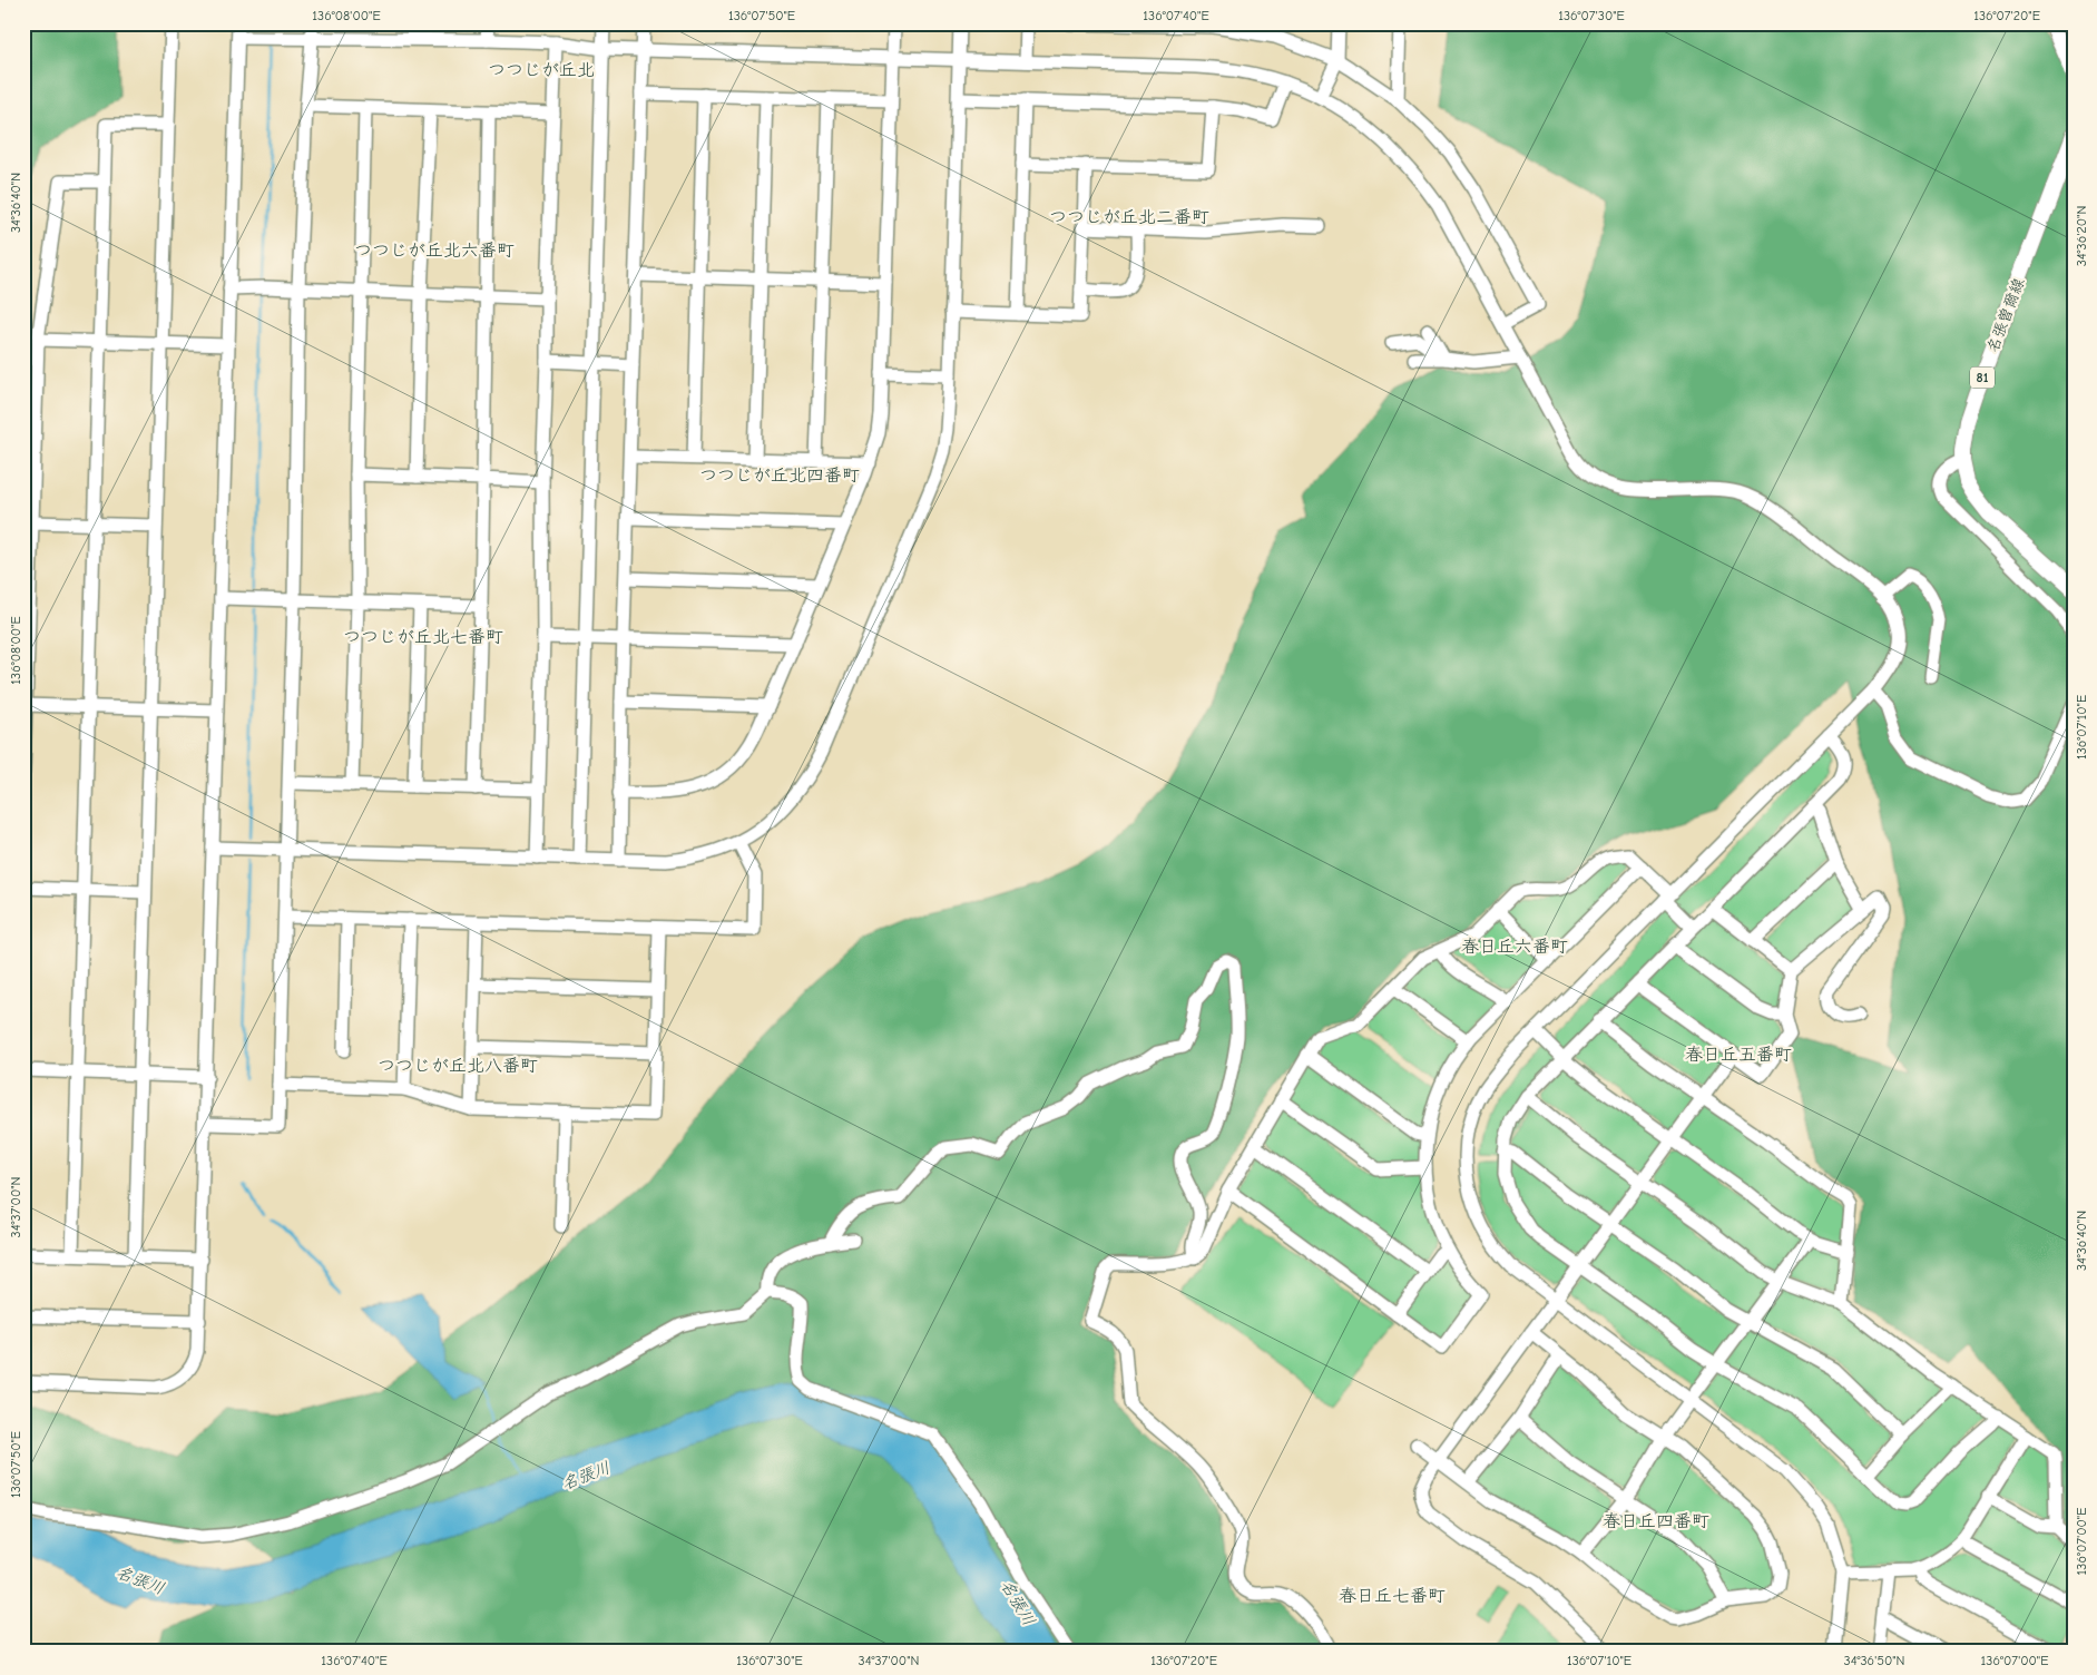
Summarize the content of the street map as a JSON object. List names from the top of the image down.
{
  "streets": {
    "main road": ["名張曽爾線", "81"]
  },
  "districts": [
    "つつじが丘北",
    "つつじが丘北二番町",
    "つつじが丘北六番町",
    "つつじが丘北四番町",
    "つつじが丘北七番町",
    "春日丘六番町",
    "春日丘五番町",
    "つつじが丘北八番町",
    "春日丘四番町",
    "春日丘七番町"
  ],
  "water": ["名張川"],
  "coordinates": [
    "136°08'00\"E",
    "136°07'50\"E",
    "136°07'40\"E",
    "136°07'30\"E",
    "136°07'20\"E",
    "34°36'40\"N",
    "34°36'20\"N",
    "136°07'10\"E",
    "34°37'00\"N",
    "136°07'00\"E",
    "34°36'50\"N"
  ]
}
